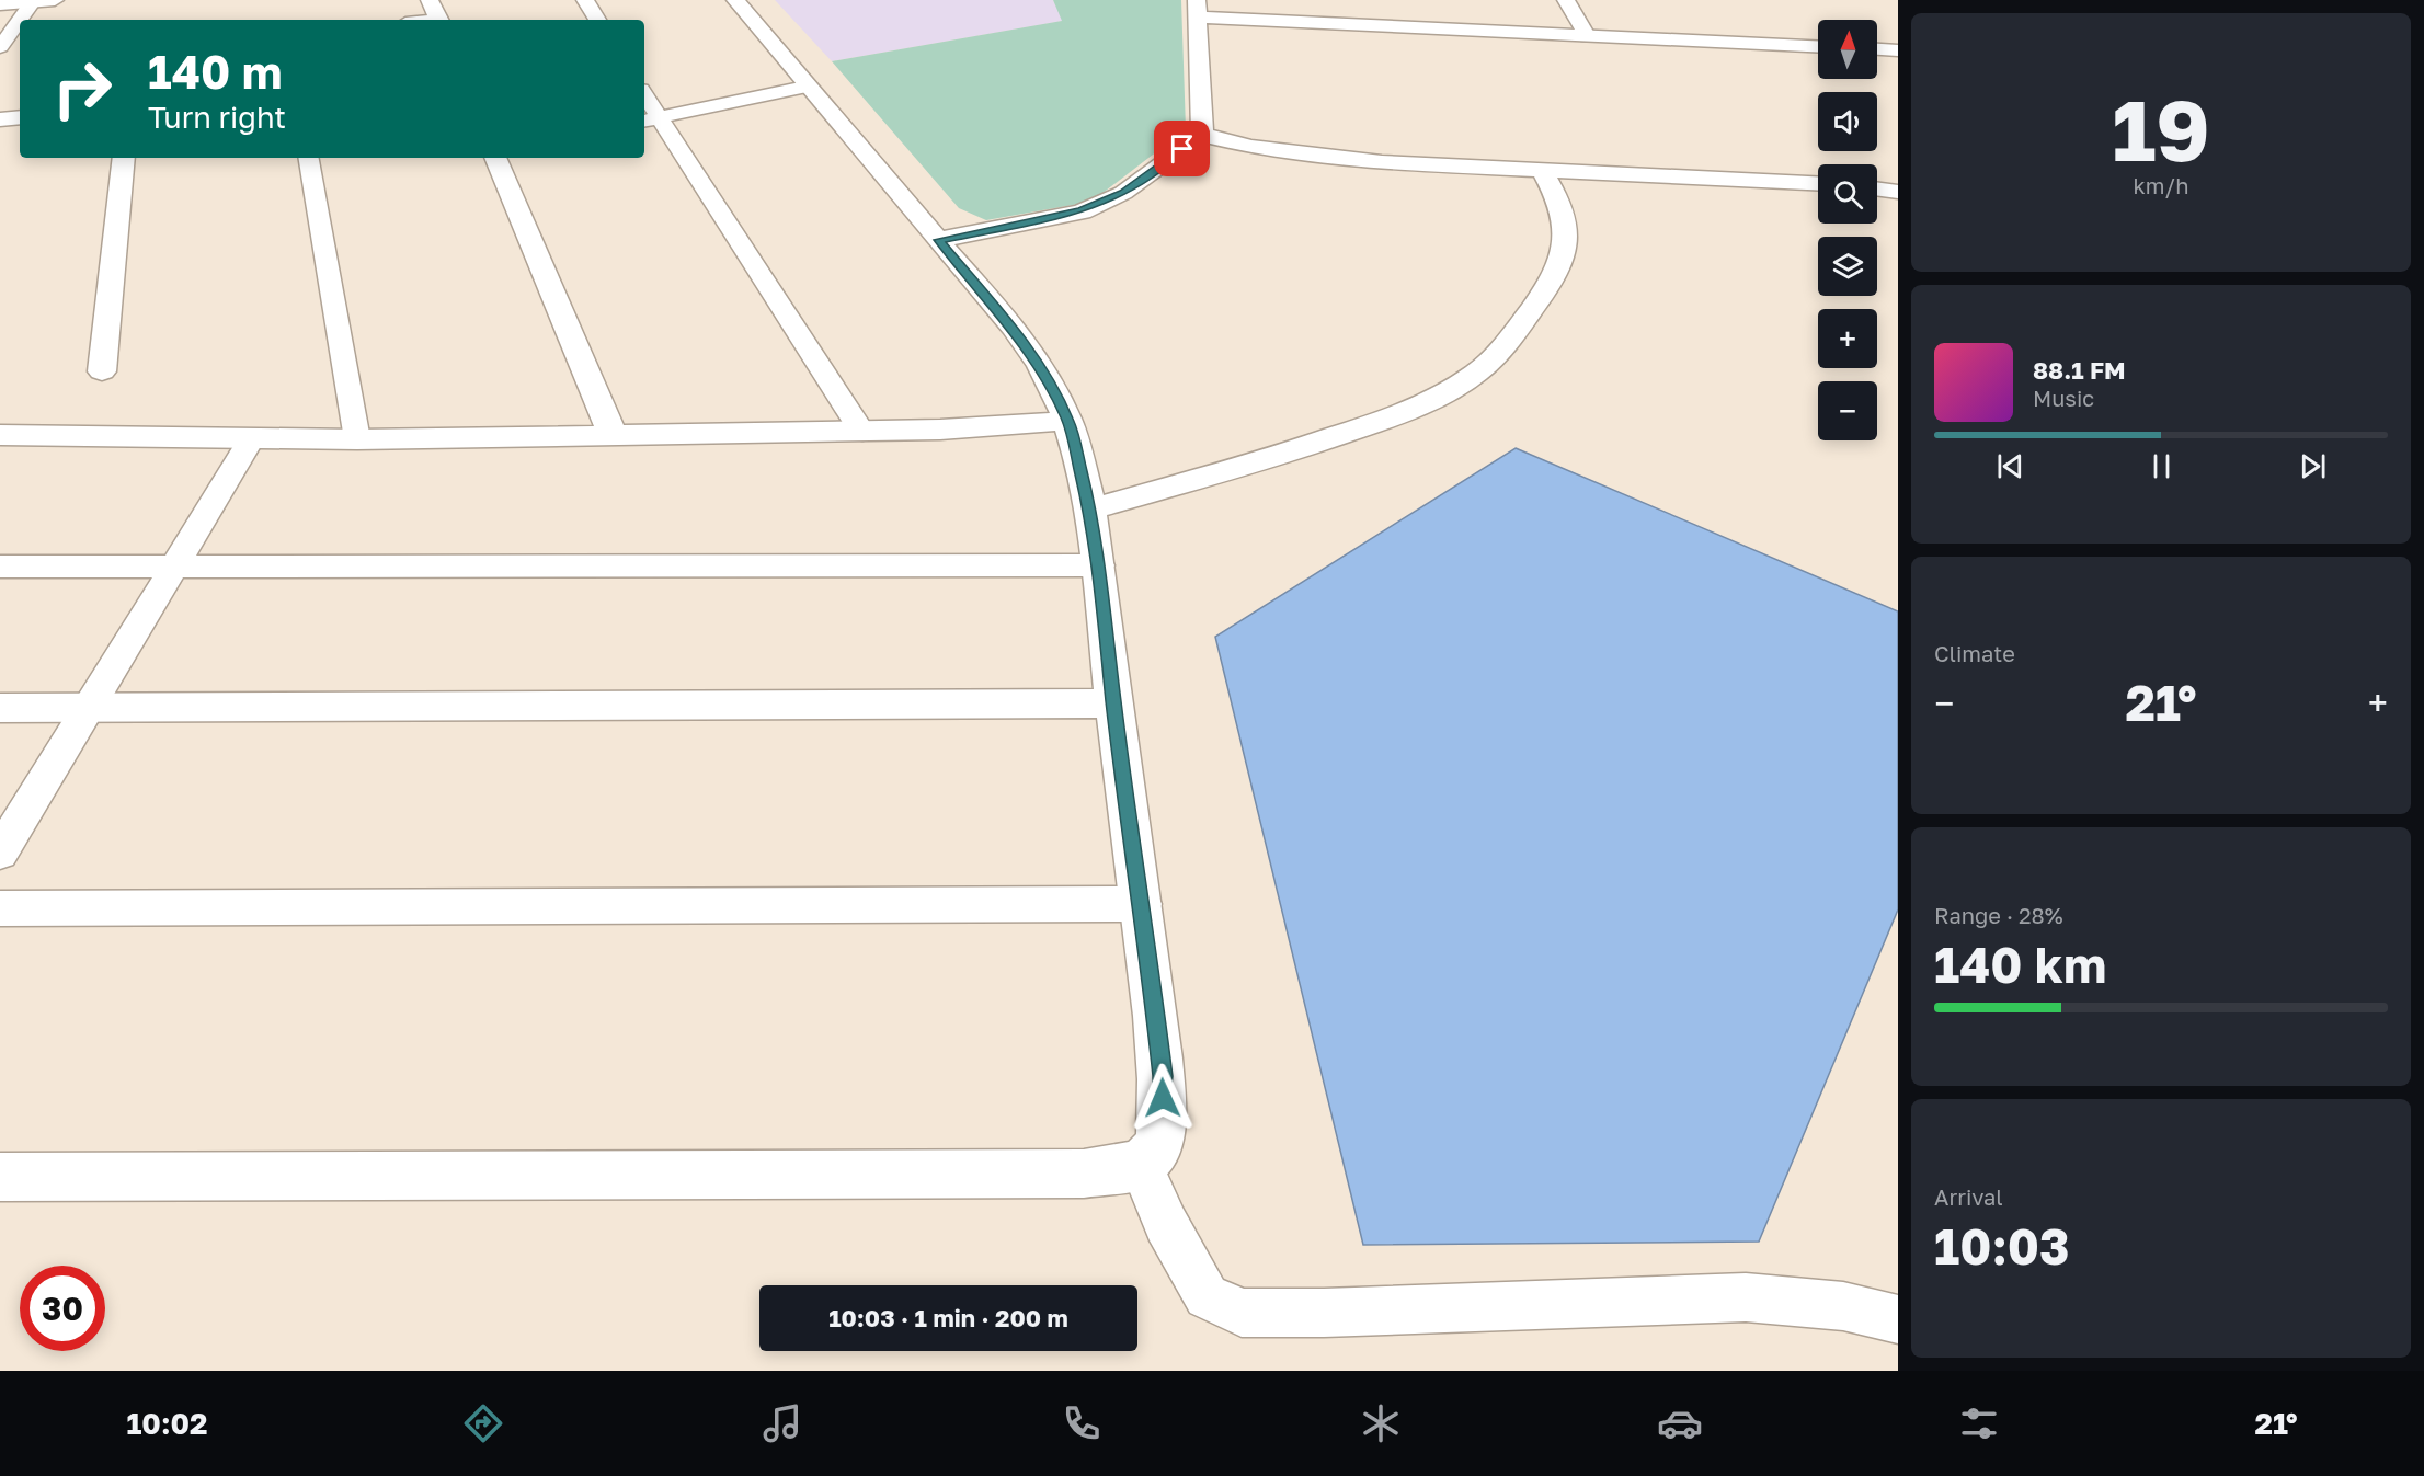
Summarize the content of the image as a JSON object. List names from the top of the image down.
{
  "north": "top",
  "page": {
    "tile": [
      ["19", "km/h"],
      "Climate",
      ["Range · 28%", "140 km"],
      ["Arrival", "10:03"]
    ],
    "map_buttons": ["+", "−"],
    "turn": ["140 m", "Turn right"],
    "song": ["88.1 FM", "Music"],
    "heat": ["−", "21°", "+"],
    "limit": "30",
    "trip": "10:03 · 1 min · 200 m",
    "tabs": ["10:02", "21°"]
  }
}
